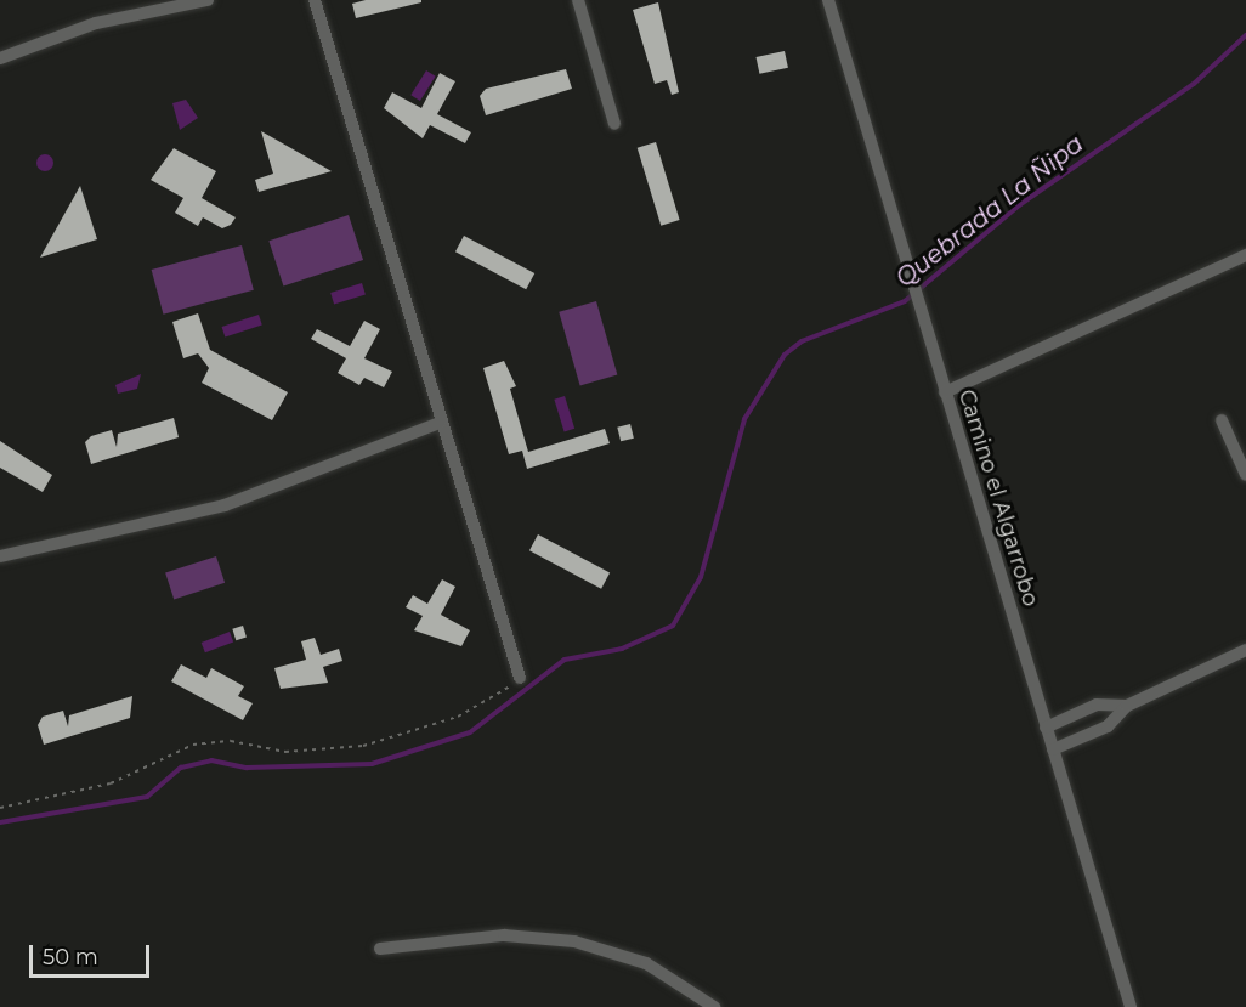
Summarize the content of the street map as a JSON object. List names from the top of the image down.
{
  "streets": {
    "street": ["Camino el Algarrobo"]
  },
  "water": ["Quebrada La Ñipa"],
  "scale_bar": "50 m"
}
